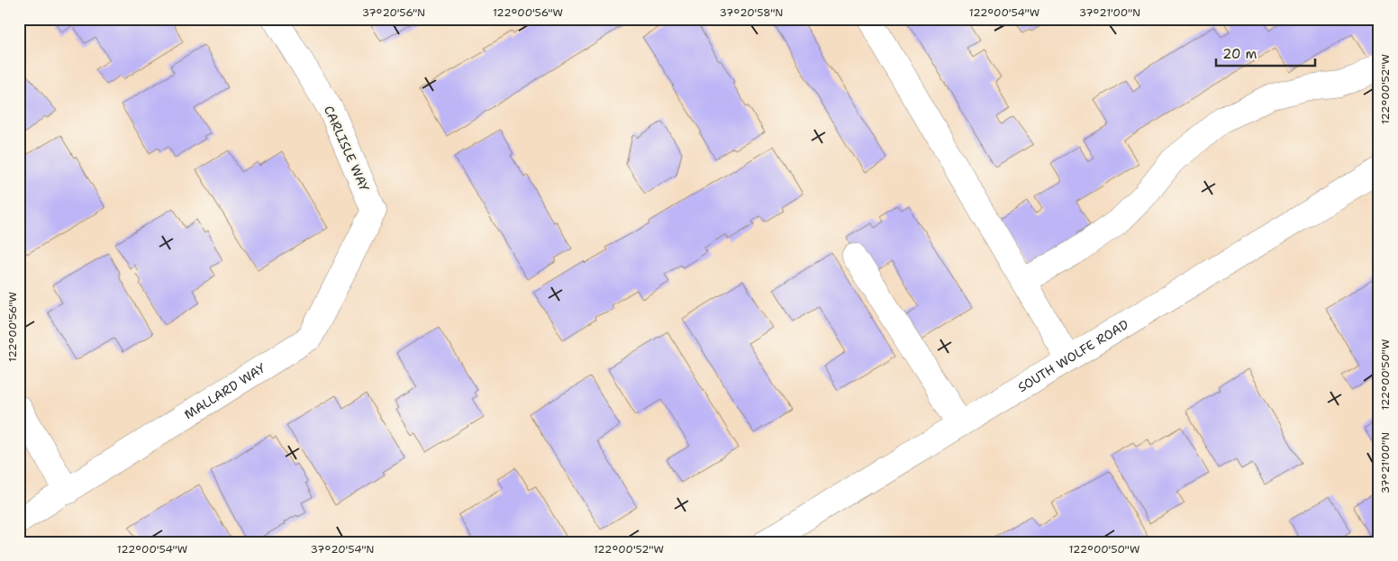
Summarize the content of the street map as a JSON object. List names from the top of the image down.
{
  "streets": {
    "street": ["CARLISLE WAY", "SOUTH WOLFE ROAD", "MALLARD WAY"]
  },
  "crossings": [
    ["CARLISLE WAY", "MALLARD WAY"]
  ],
  "scale_bar": "20 m",
  "coordinates": [
    "37°20'56\"N",
    "122°00'56\"W",
    "37°20'58\"N",
    "122°00'54\"W",
    "37°21'00\"N",
    "122°00'52\"W",
    "122°00'50\"W",
    "37°20'54\"N"
  ]
}
